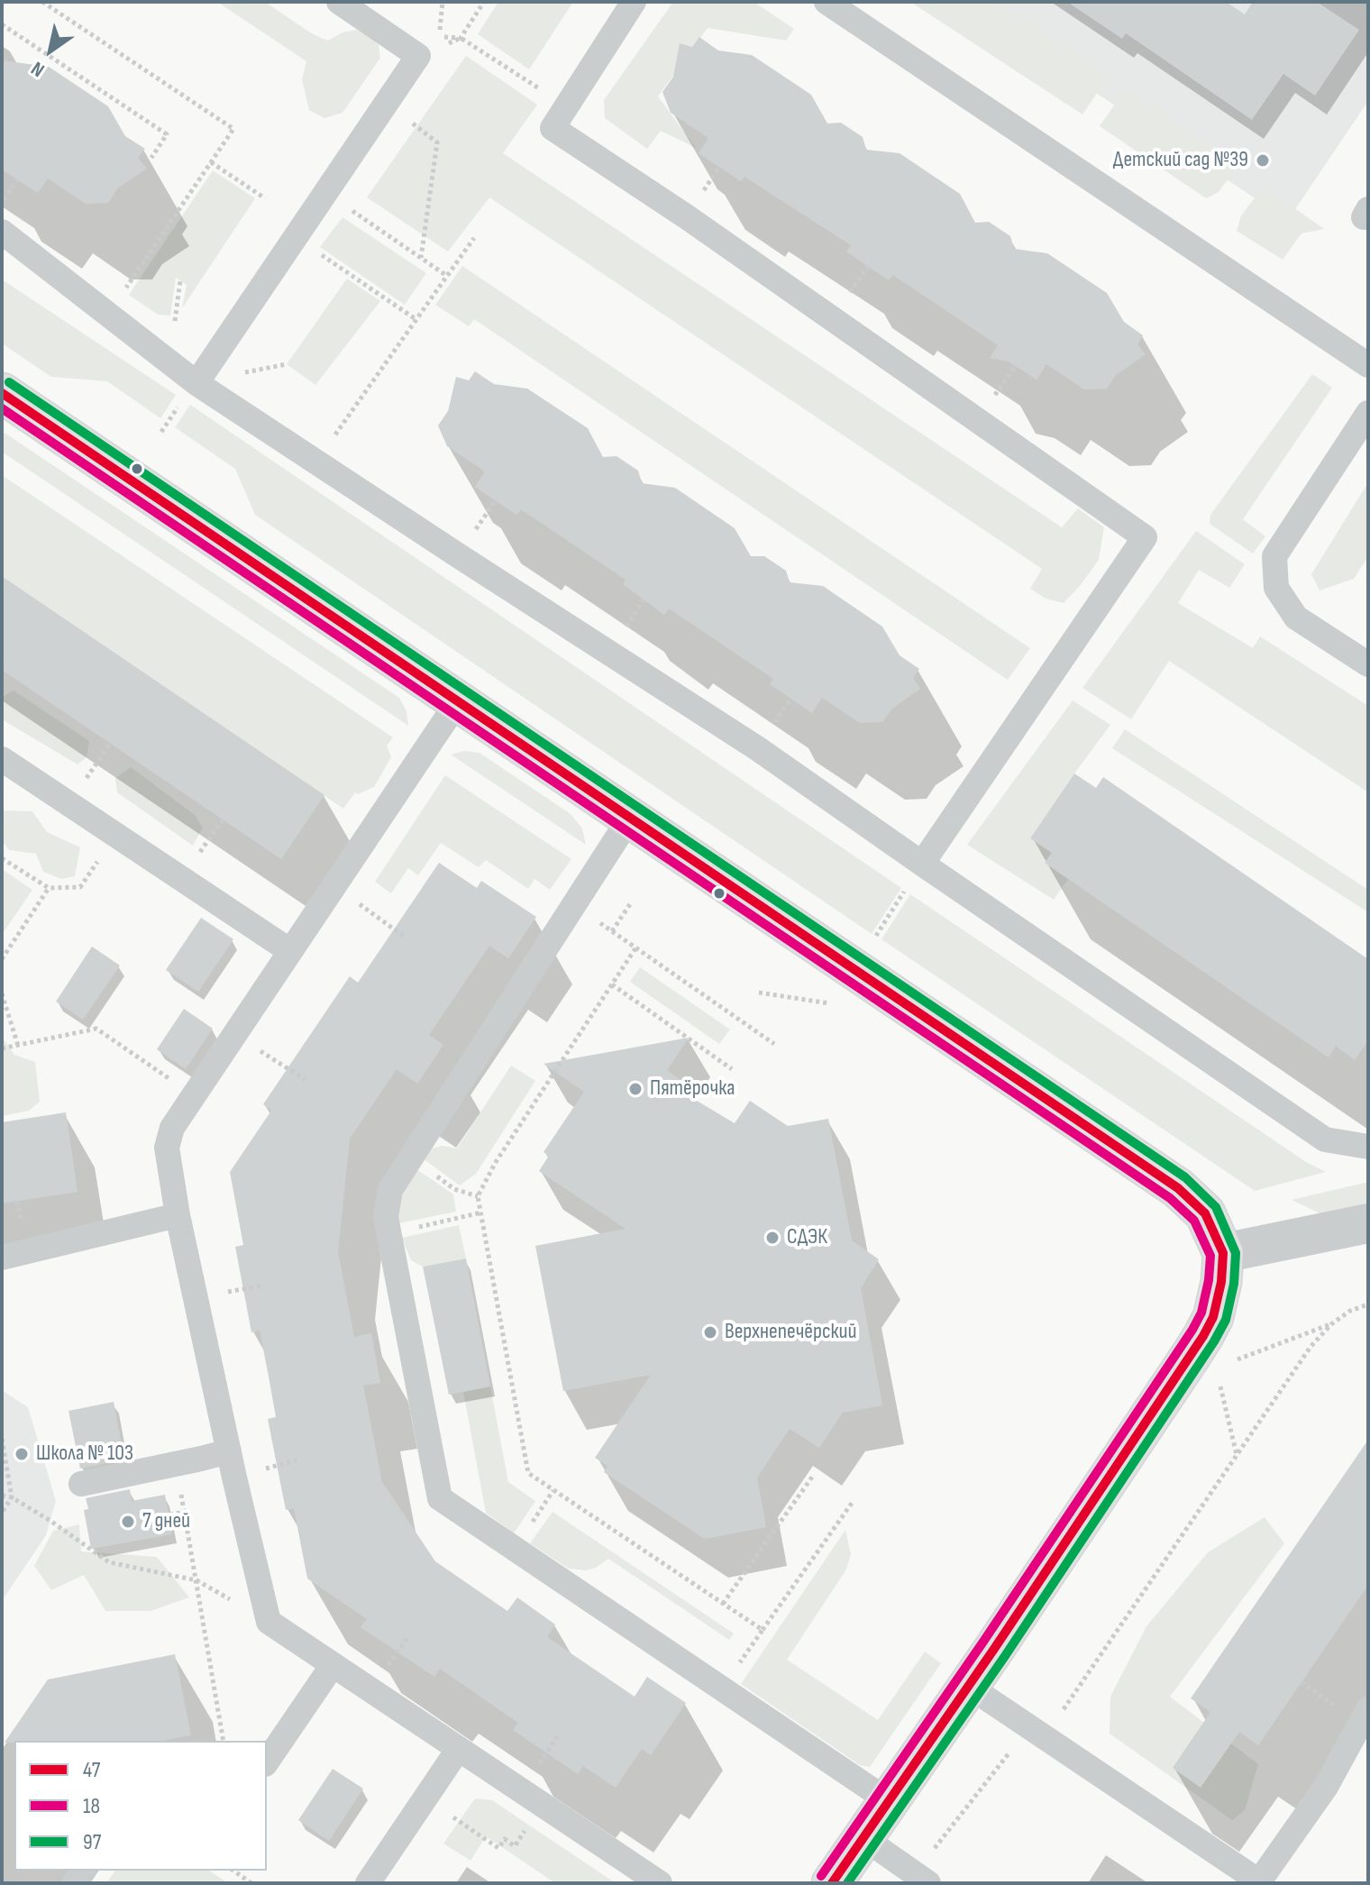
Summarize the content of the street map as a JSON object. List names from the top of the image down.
{
  "places": [
    "Детский сад №39",
    "Пятёрочка",
    "СДЭК",
    "Верхнепечёрский",
    "Школа № 103",
    "7 дней"
  ],
  "lines": ["transit line 97", "transit line 47", "transit line 18"],
  "legend": ["47", "18", "97"],
  "north": "bottom left"
}
